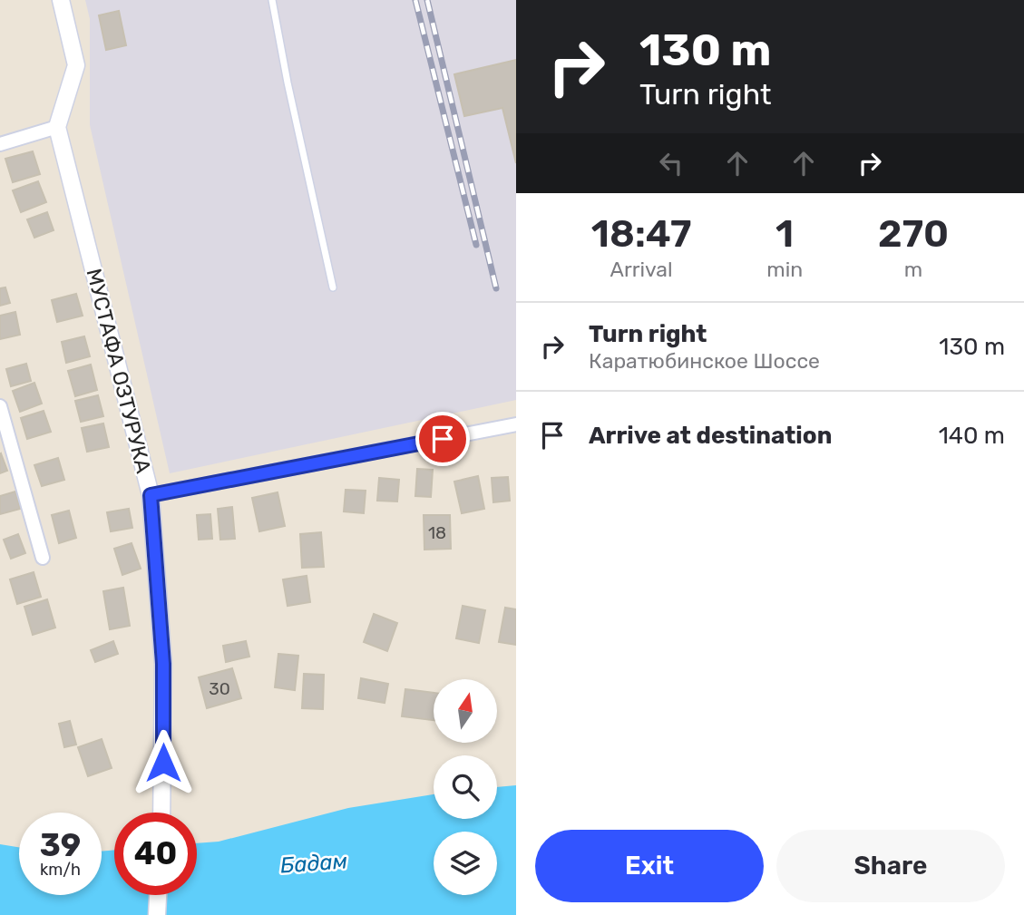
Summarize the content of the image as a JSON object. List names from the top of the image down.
{
  "streets": {
    "street": ["МУСТАФА ОЗТУРУКА"]
  },
  "water": ["Бадам"],
  "house_numbers": ["18", "30"],
  "north": "top",
  "page": {
    "turn": ["130 m", "Turn right"],
    "eta": [
      "18:47",
      "Arrival",
      "1",
      "min",
      "270",
      "m"
    ],
    "list": [
      {
        "name": "Turn right",
        "note": "Каратюбинское Шоссе",
        "value": "130 m"
      },
      {
        "name": "Arrive at destination",
        "value": "140 m"
      }
    ],
    "speed": "39 km/h",
    "limit": "40",
    "buttons": ["Exit", "Share"]
  }
}
